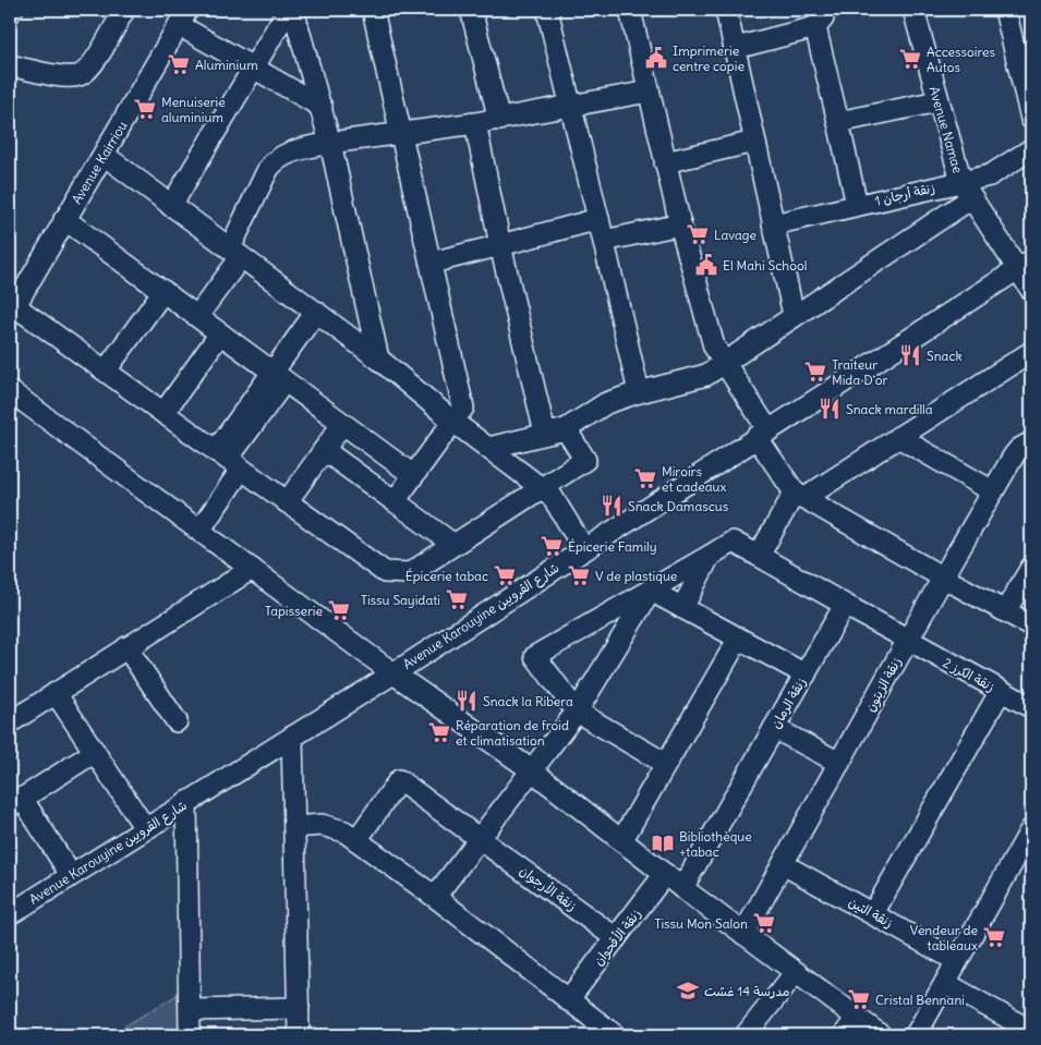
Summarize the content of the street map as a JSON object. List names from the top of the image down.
{
  "streets": {
    "street": [
      "Avenue Namae",
      "Avenue Kairriou",
      "زنقة أرجان 1",
      "Avenue Karouyine شارع القرويين",
      "زنقة الكرز 2",
      "زنقة الزيتون",
      "زنقة الرمان",
      "زنقة الأرجوان",
      "زنقة التين",
      "زنقة الأقحوان"
    ]
  },
  "crossings": [
    ["Avenue Namae", "زنقة أرجان 1"],
    ["Avenue Namae", "Avenue Karouyine شارع القرويين"],
    ["زنقة الكرز 2", "زنقة الزيتون"],
    ["زنقة الكرز 2", "زنقة الرمان"],
    ["زنقة الزيتون", "زنقة التين"],
    ["زنقة الأرجوان", "زنقة الأقحوان"]
  ],
  "places": {
    "public building": ["Imprimerie centre copie", "El Mahi School"],
    "supermarket": [
      "Accessoires Autos",
      "Aluminium",
      "Menuiserie aluminium",
      "Lavage",
      "Traiteur Mida D'or",
      "Miroirs et cadeaux",
      "Épicerie Family",
      "Épicerie tabac",
      "V de plastique",
      "Tissu Sayidati",
      "Tapisserie",
      "Réparation de froid et climatisation",
      "Tissu Mon Salon",
      "Vendeur de tableaux",
      "Cristal Bennani"
    ],
    "restaurant": [
      "Snack",
      "Snack mardilla",
      "Snack Damascus",
      "Snack la Ribera"
    ],
    "library": ["Bibliothèque +tabac"],
    "school or university": ["مدرسة 14 غشت"]
  }
}
